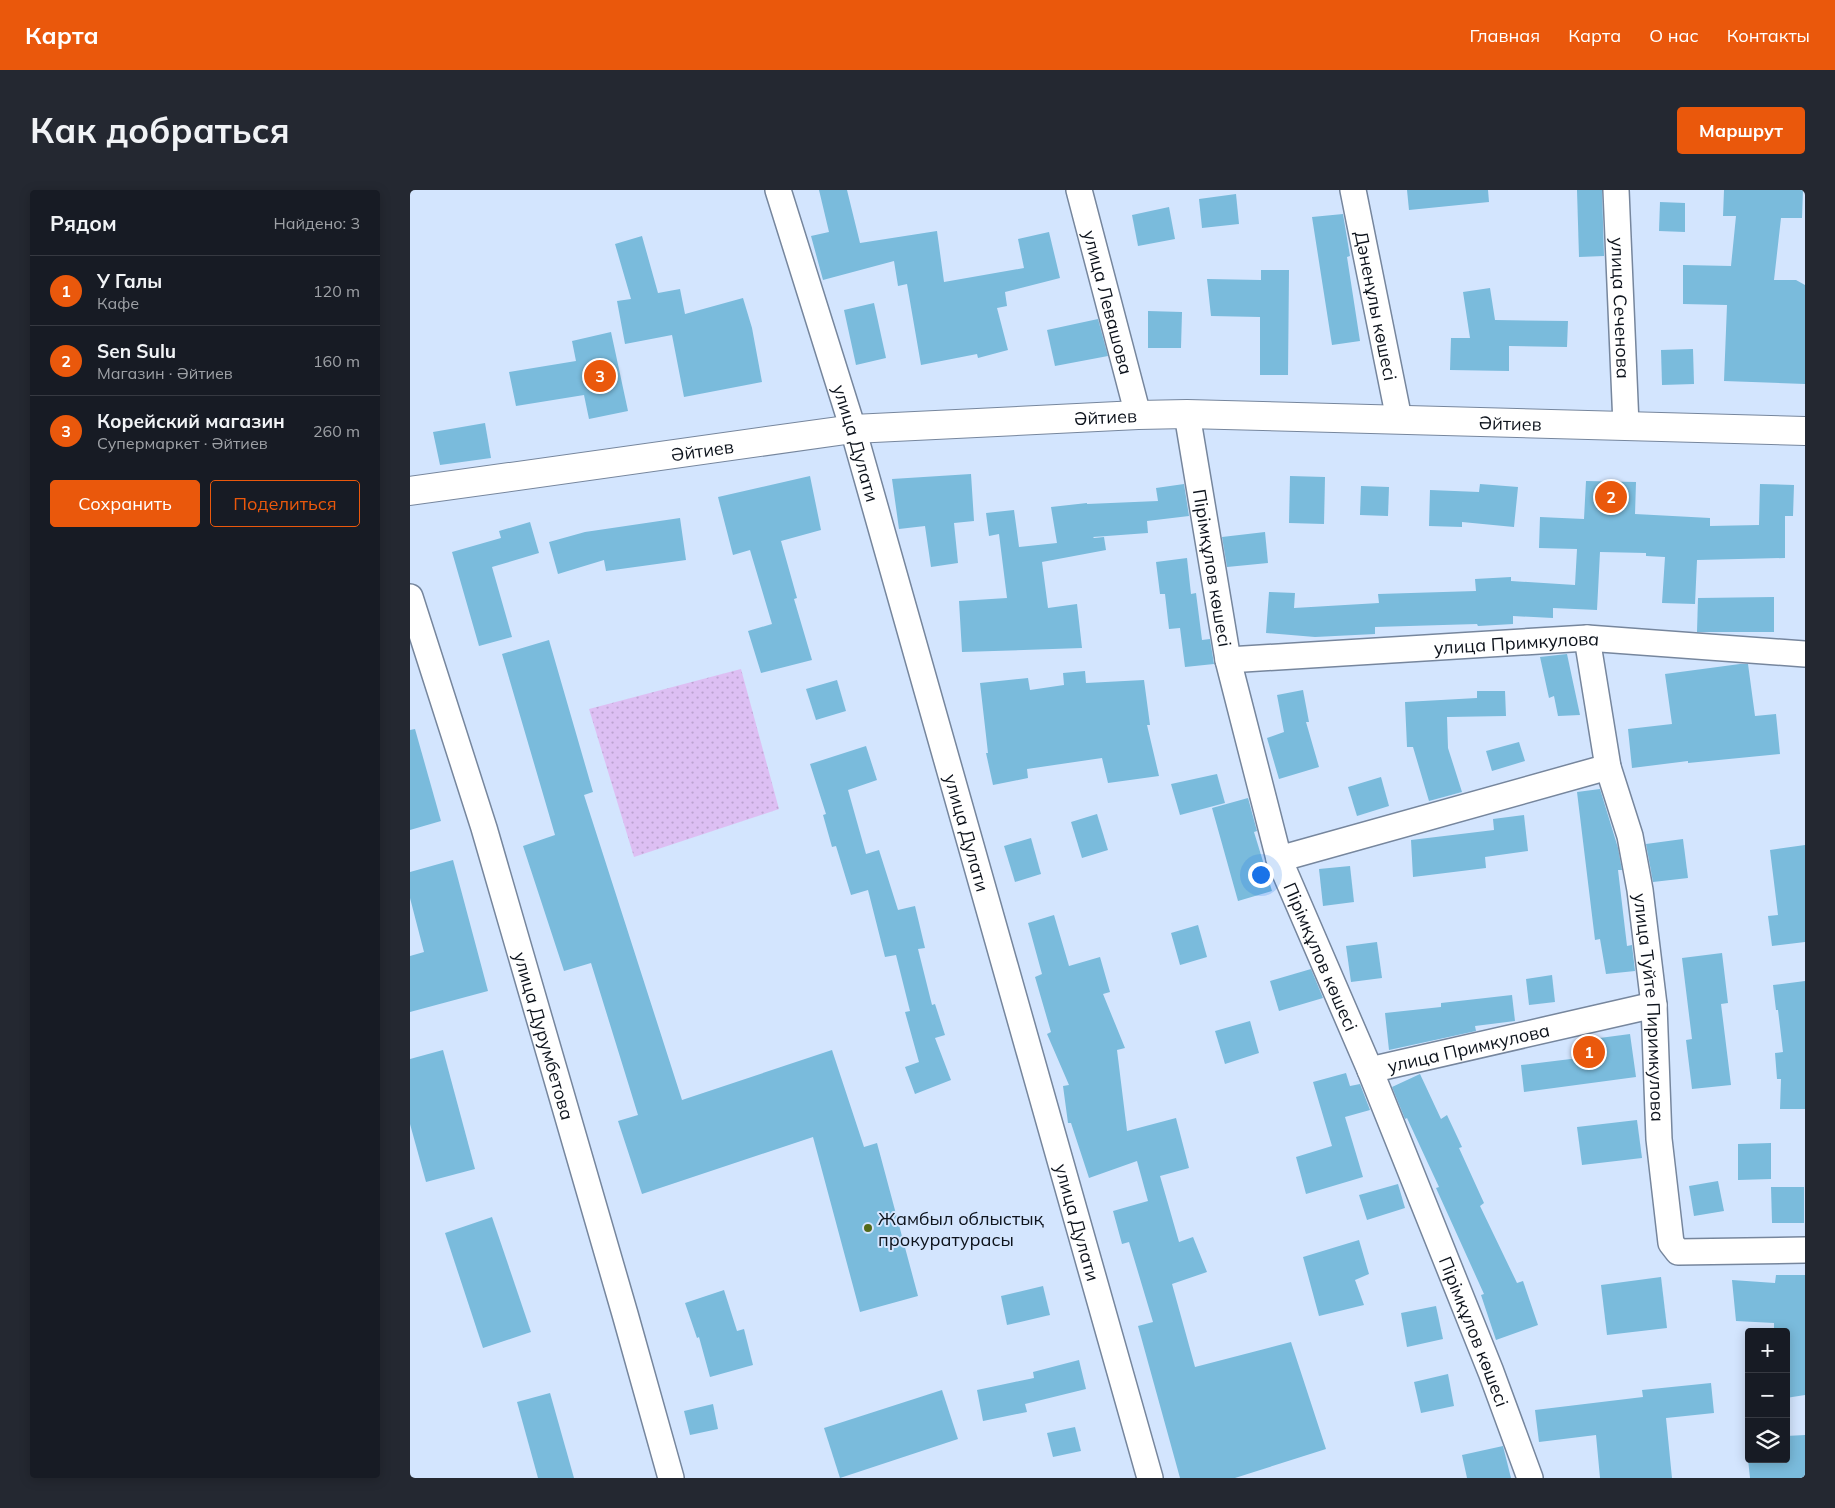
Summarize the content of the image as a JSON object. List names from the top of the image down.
{
  "streets": {
    "street": [
      "улица Левашова",
      "Дәненұлы көшесі",
      "улица Сеченова",
      "Әйтиев",
      "улица Дулати",
      "Пірімқұлов көшесі",
      "улица Примкулова",
      "улица Туйте Пиримкулова",
      "улица Дурумбетова"
    ]
  },
  "crossings": [
    ["улица Левашова", "Әйтиев"],
    ["Дәненұлы көшесі", "Әйтиев"],
    ["улица Сеченова", "Әйтиев"],
    ["Әйтиев", "улица Дулати"],
    ["Әйтиев", "Пірімқұлов көшесі"],
    ["Пірімқұлов көшесі", "улица Примкулова"],
    ["улица Примкулова", "улица Туйте Пиримкулова"]
  ],
  "places": ["Жамбыл облыстық прокуратурасы"],
  "page": {
    "header": "Карта",
    "nav": [
      "Главная",
      "Карта",
      "О нас",
      "Контакты"
    ],
    "buttons": [
      "Маршрут",
      ["Сохранить", "Поделиться"]
    ],
    "title": "Как добраться",
    "heading": ["Рядом", "Найдено: 3"],
    "list": [
      {
        "mark": "1",
        "name": "У Галы",
        "note": "Кафе",
        "value": "120 m"
      },
      {
        "mark": "2",
        "name": "Sen Sulu",
        "note": "Магазин · Әйтиев",
        "value": "160 m"
      },
      {
        "mark": "3",
        "name": "Корейский магазин",
        "note": "Супермаркет · Әйтиев",
        "value": "260 m"
      }
    ],
    "pins": ["3", "2", "1"],
    "map_buttons": ["+", "−"]
  }
}
